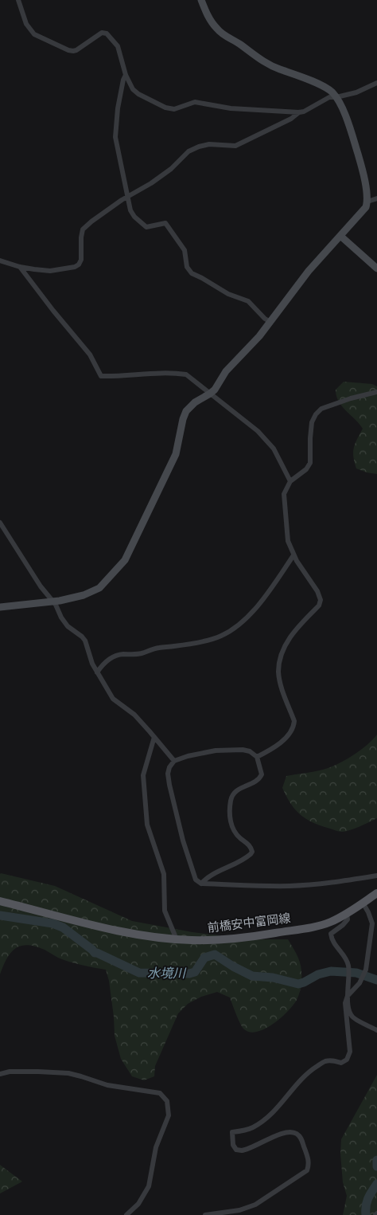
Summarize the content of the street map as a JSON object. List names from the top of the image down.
{
  "streets": {
    "main road": ["前橋安中富岡線"]
  },
  "water": ["水境川"]
}
